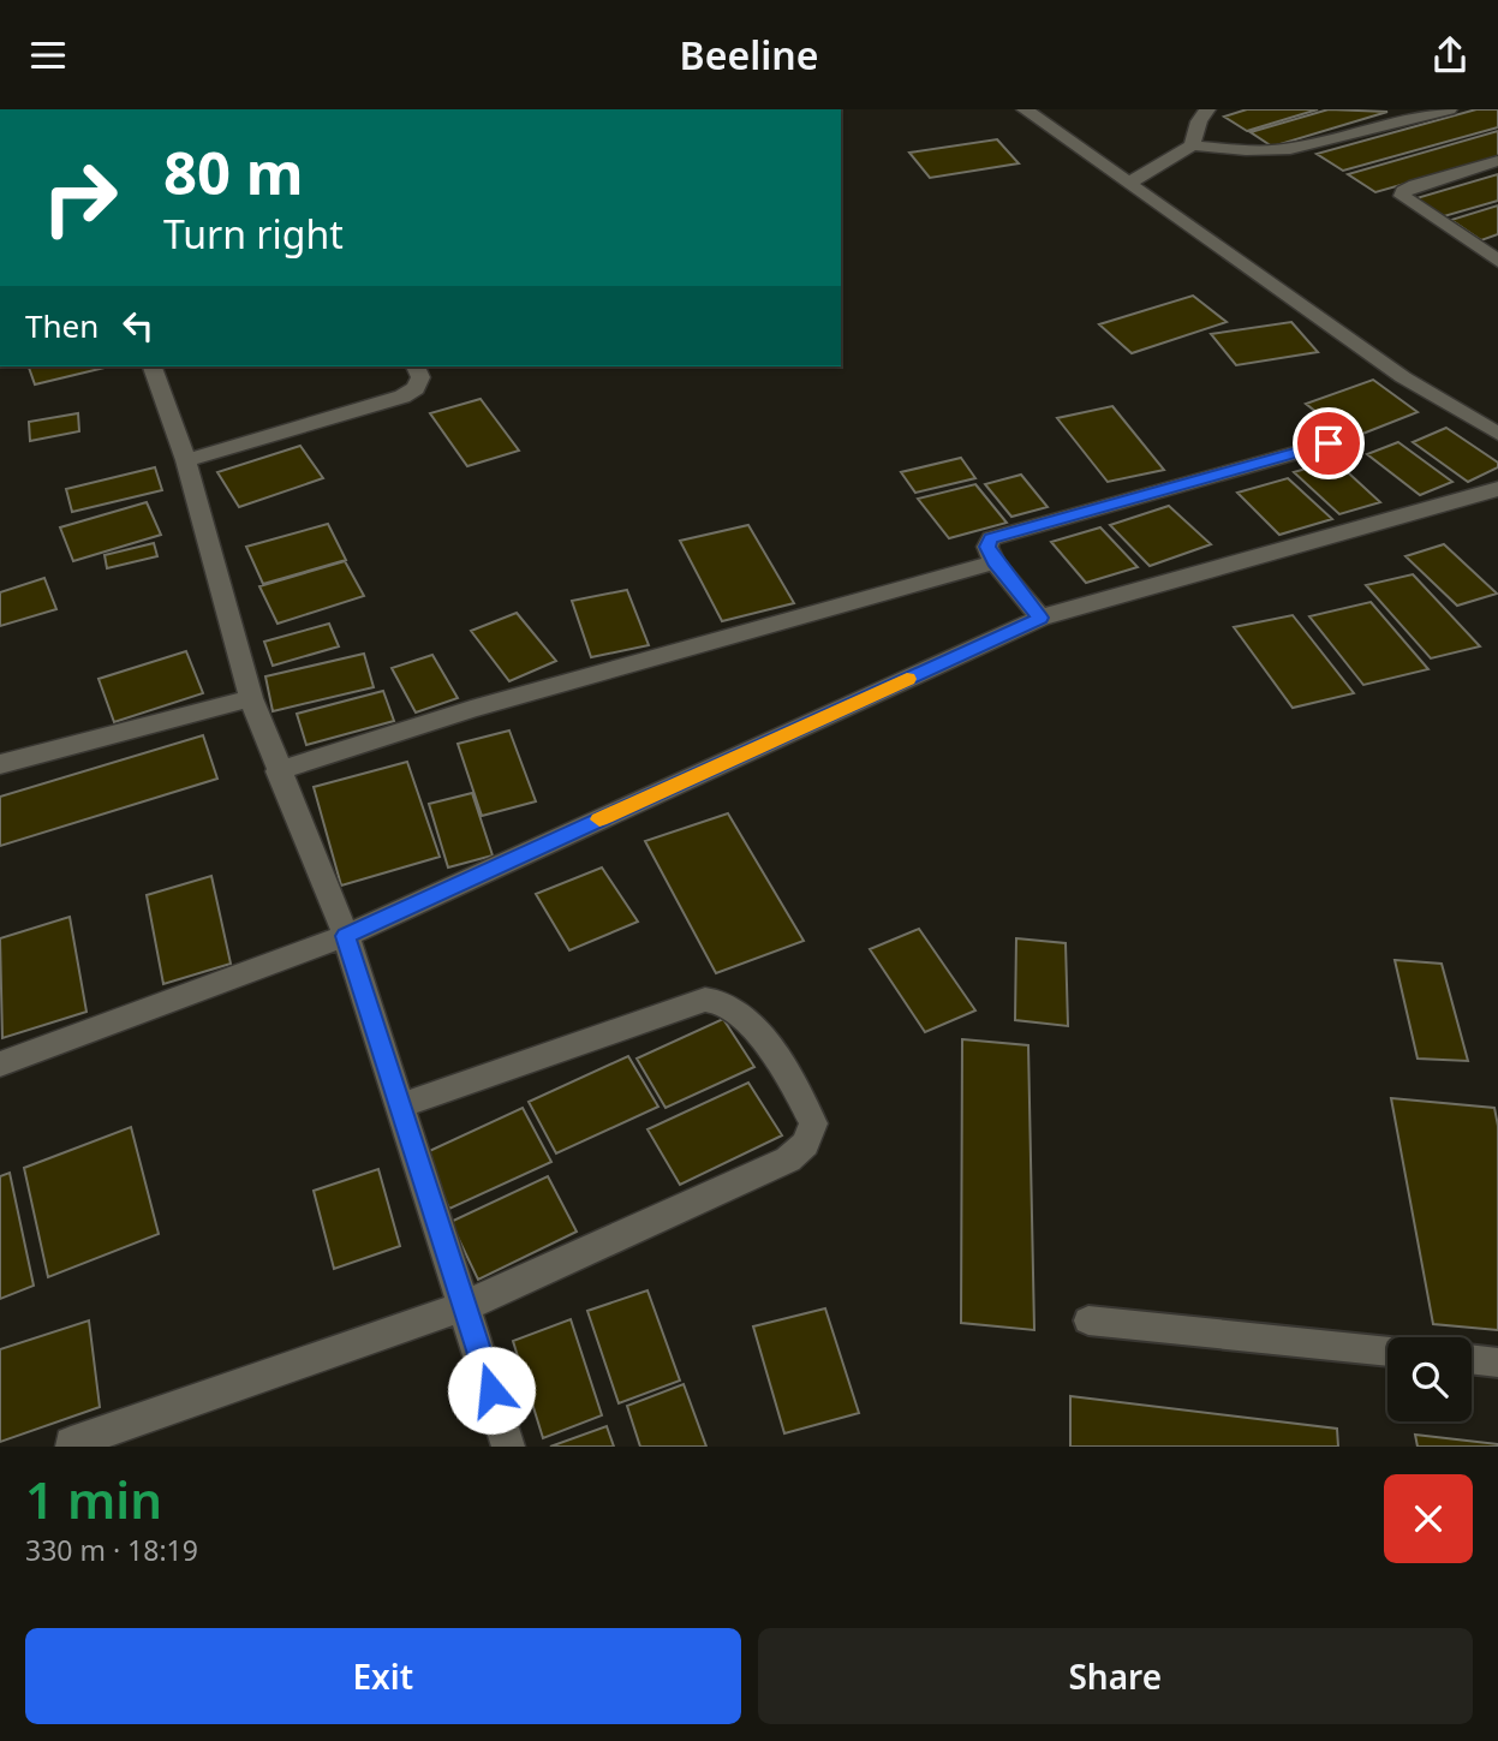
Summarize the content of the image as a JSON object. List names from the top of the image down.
{
  "page": {
    "header": "Beeline",
    "turn": ["80 m", "Turn right"],
    "then": "Then",
    "heading": ["1 min", "330 m · 18:19"],
    "buttons": ["Exit", "Share"]
  }
}
